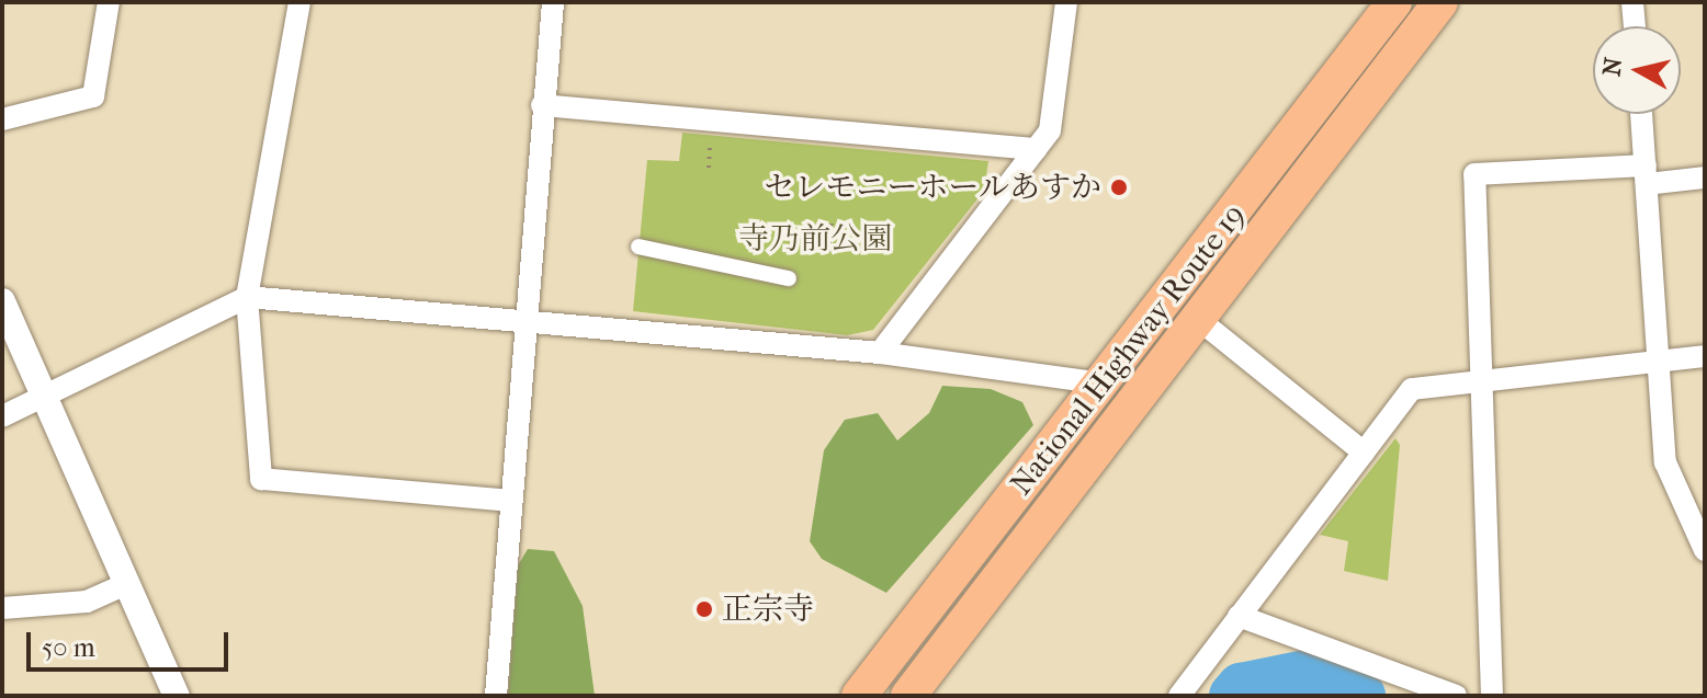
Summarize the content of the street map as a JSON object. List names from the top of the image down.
{
  "streets": {
    "highway": ["National Highway Route 19"]
  },
  "parks": ["寺乃前公園"],
  "places": ["セレモニーホールあすか", "正宗寺"],
  "scale_bar": "50 m",
  "north": "left"
}
